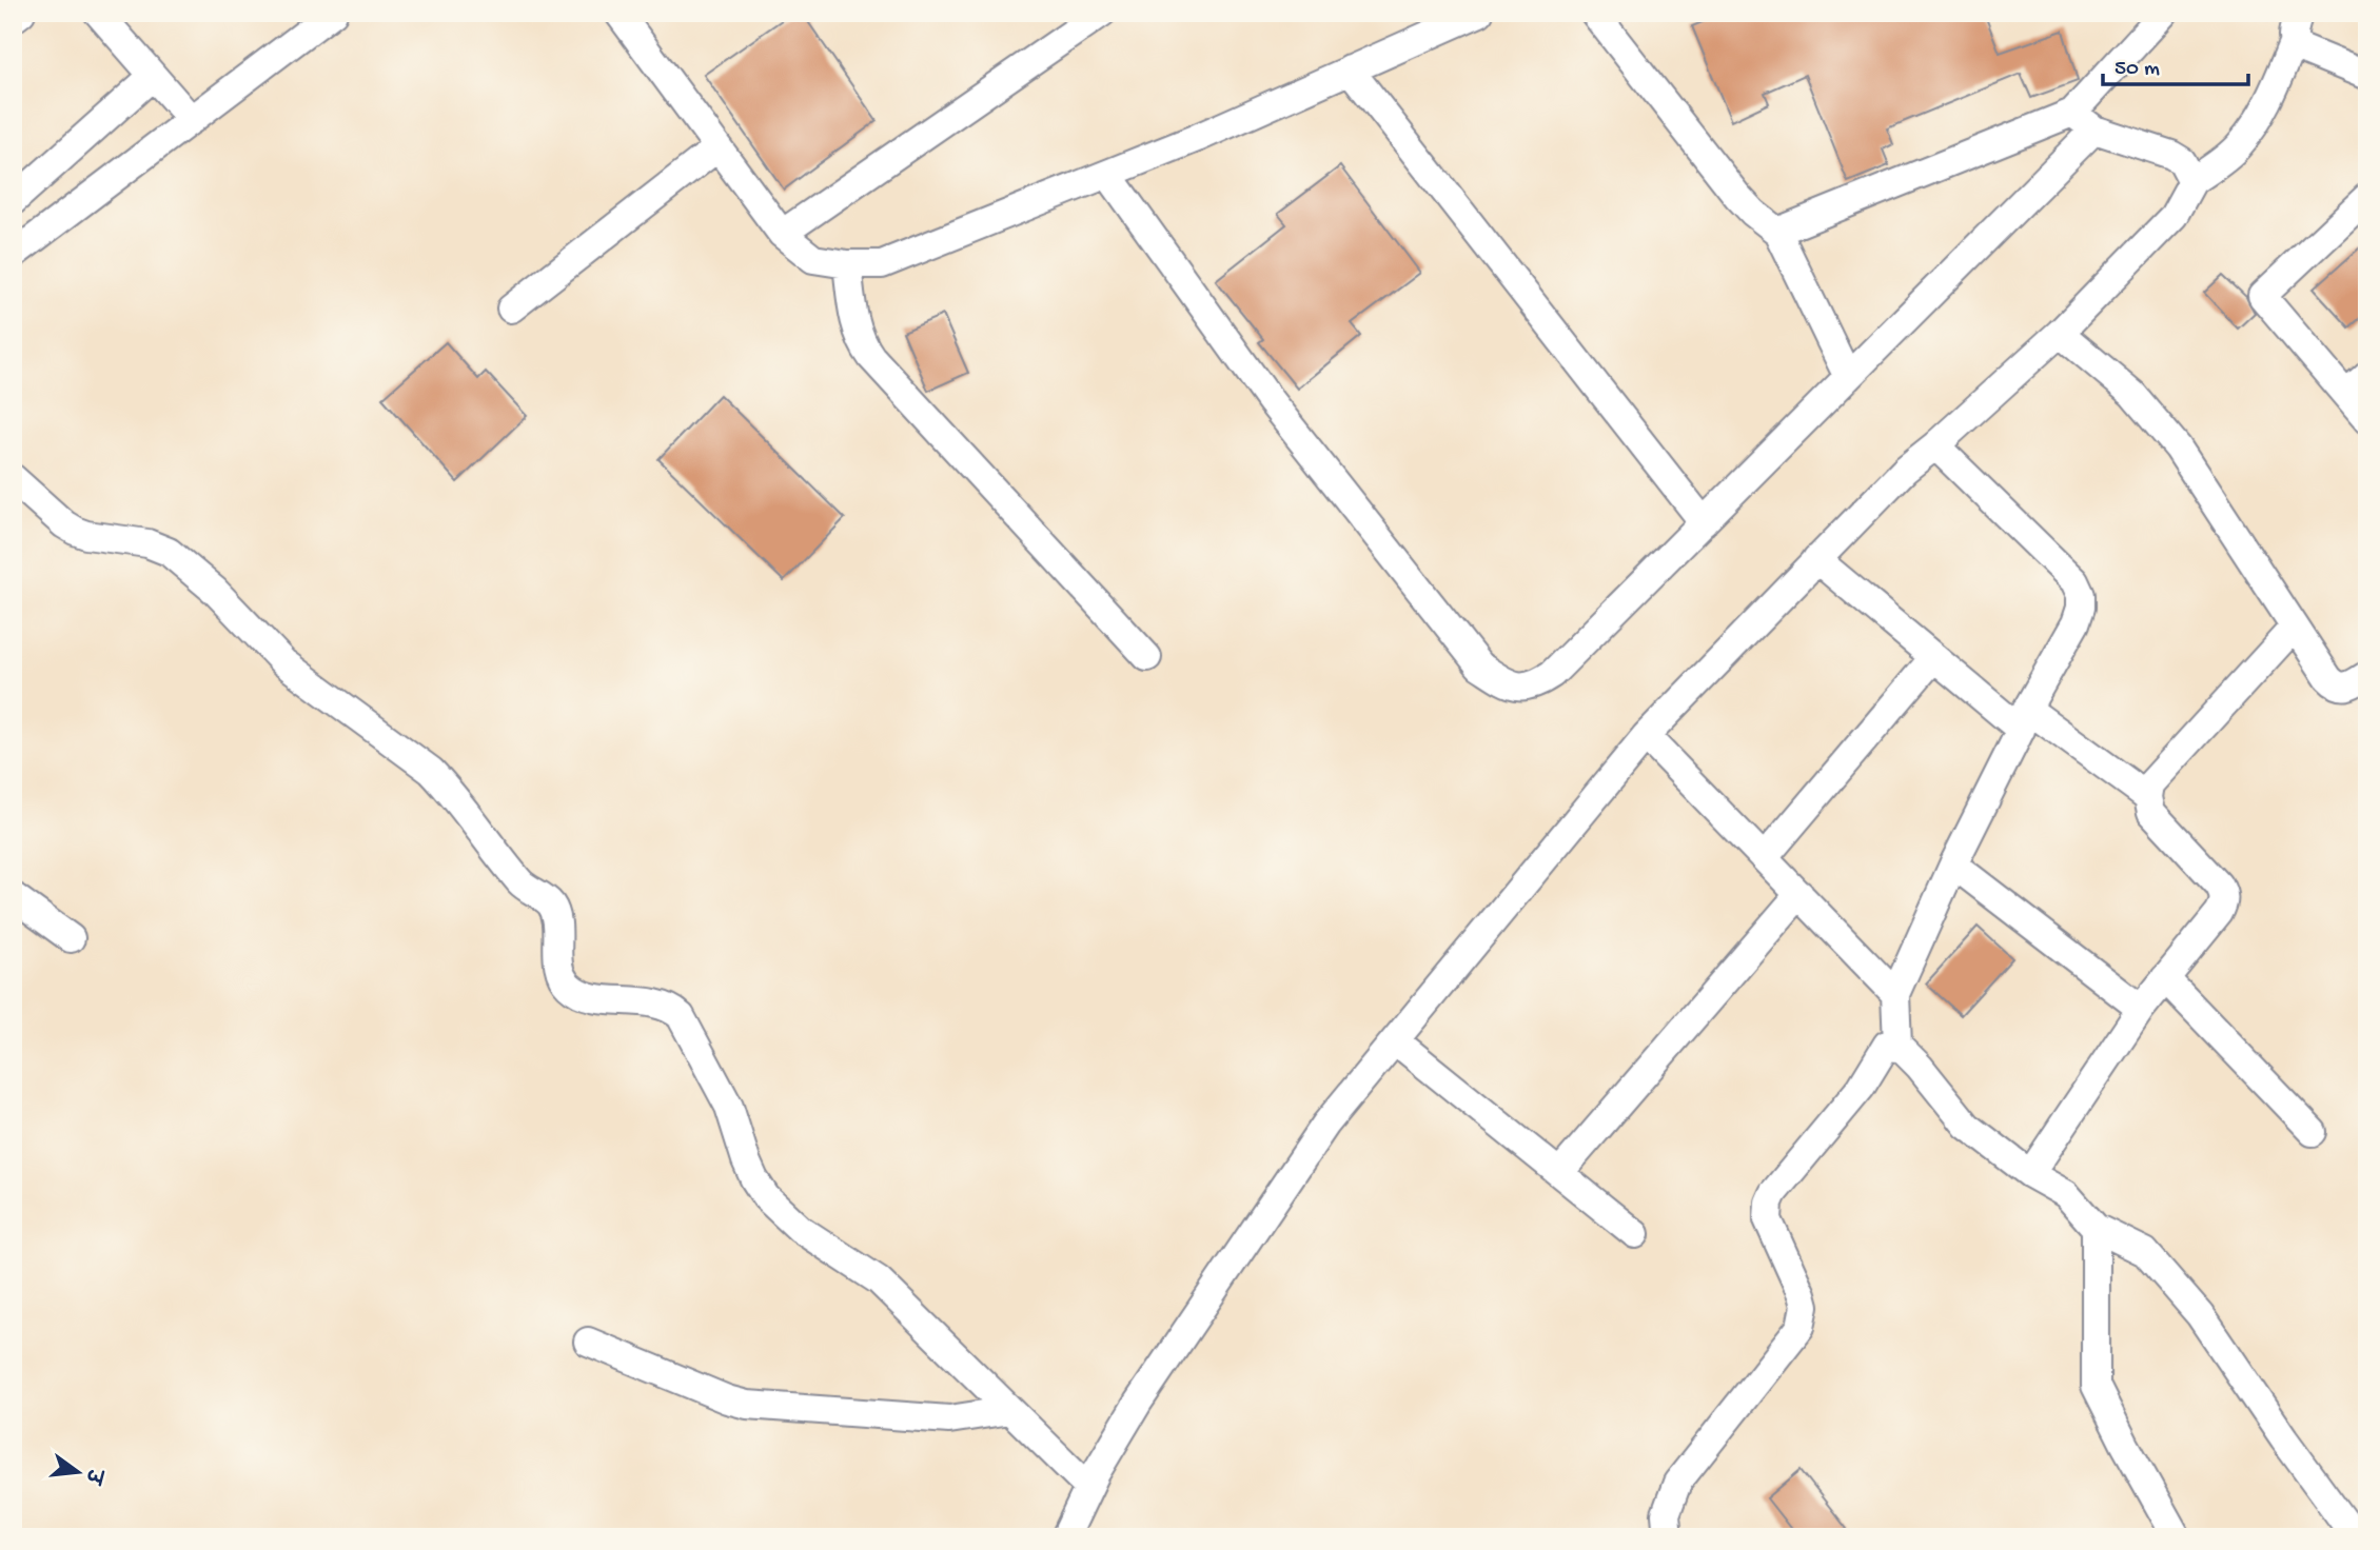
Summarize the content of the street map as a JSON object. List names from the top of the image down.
{
  "scale_bar": "50 m",
  "north": "right"
}
